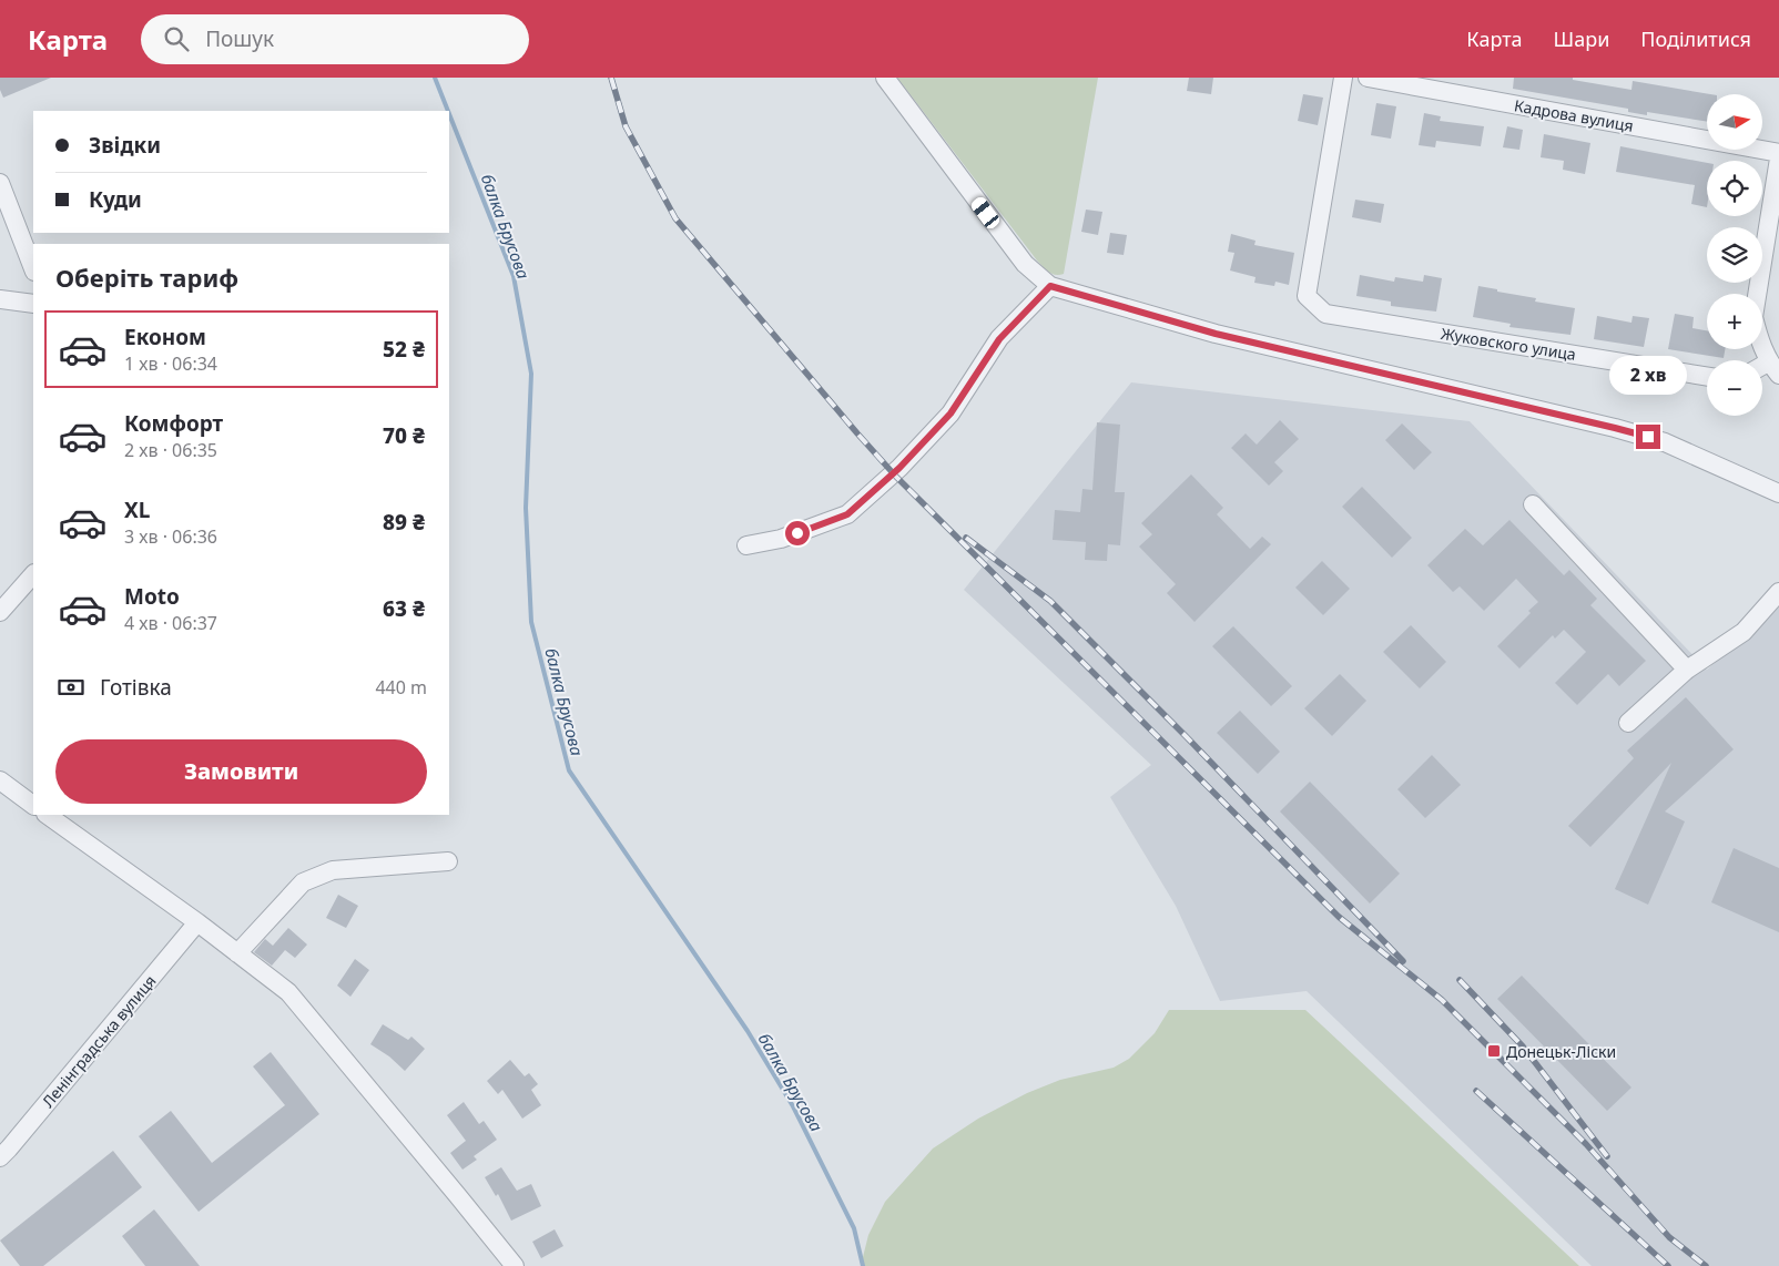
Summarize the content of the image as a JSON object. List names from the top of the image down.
{
  "streets": {
    "street": ["Кадрова вулиця", "Жуковского улица", "Ленінградська вулиця"]
  },
  "water": ["балка Брусова"],
  "places": {
    "transit": ["Донецьк-Ліски"]
  },
  "north": "right",
  "page": {
    "header": "Карта",
    "search": "Пошук",
    "nav": ["Карта", "Шари", "Поділитися"],
    "map_buttons": ["+", "−"],
    "banner": ["Звідки", "Куди"],
    "heading": "Оберіть тариф",
    "list": [
      {
        "name": "Економ",
        "note": "1 хв · 06:34",
        "value": "52 ₴"
      },
      {
        "name": "Комфорт",
        "note": "2 хв · 06:35",
        "value": "70 ₴"
      },
      {
        "name": "XL",
        "note": "3 хв · 06:36",
        "value": "89 ₴"
      },
      {
        "name": "Moto",
        "note": "4 хв · 06:37",
        "value": "63 ₴"
      }
    ],
    "bubble": "2 хв",
    "pay": ["Готівка", "440 m"],
    "buttons": "Замовити"
  }
}
